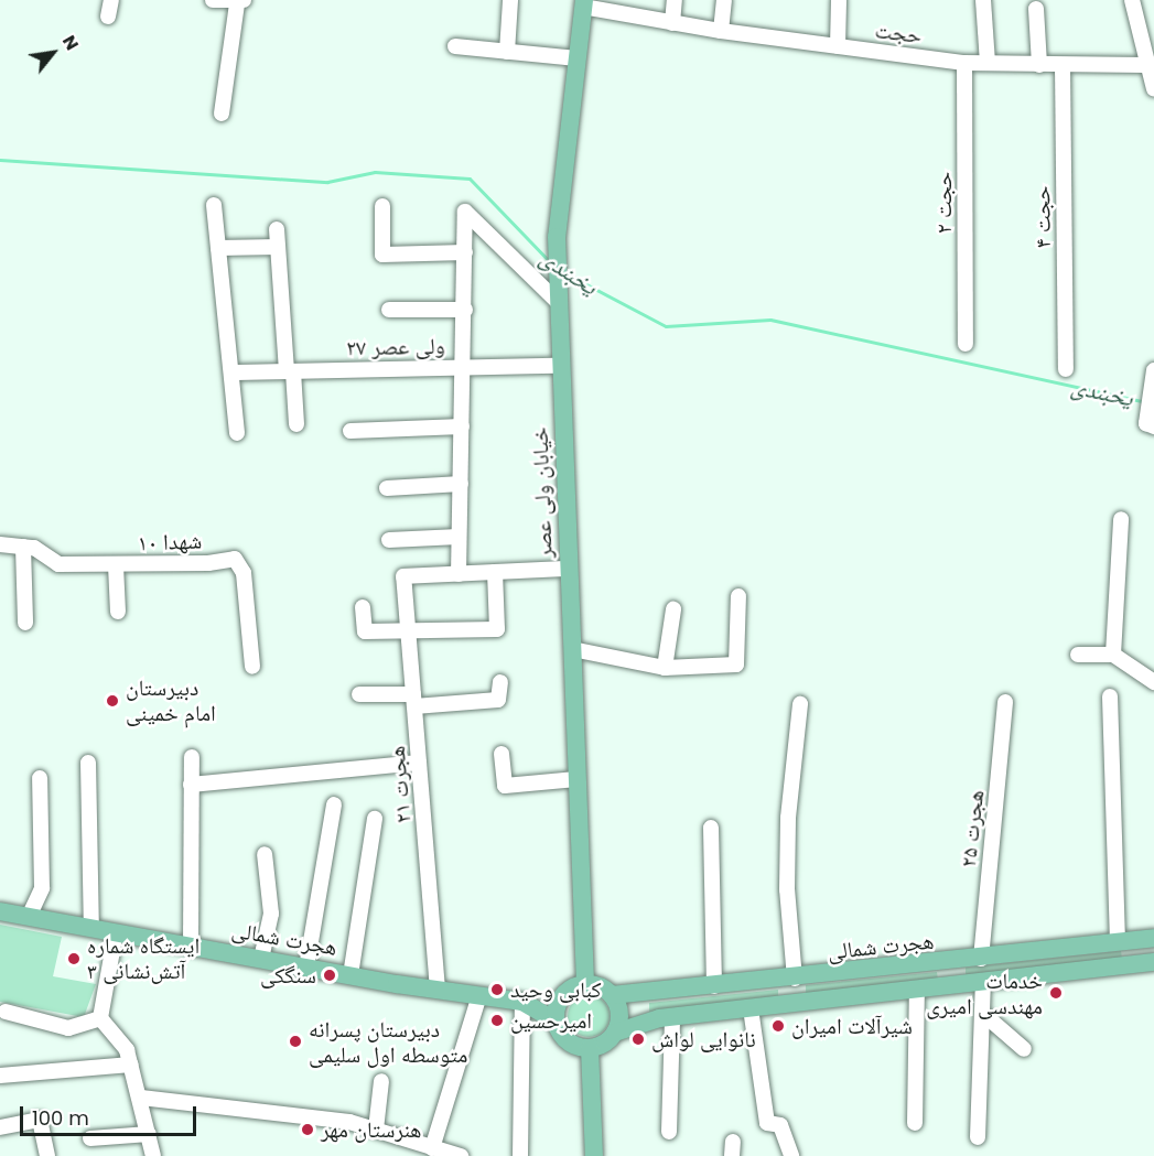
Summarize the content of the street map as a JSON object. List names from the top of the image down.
{
  "streets": {
    "main road": ["خیابان ولی عصر", "هجرت شمالی"],
    "street": [
      "حجت",
      "حجت ۲",
      "حجت ۴",
      "ولی عصر ۲۷",
      "شهدا ۱۰",
      "هجرت ۲۱",
      "هجرت ۲۵"
    ]
  },
  "crossings": [
    ["حجت", "حجت ۲"],
    ["حجت", "حجت ۴"],
    ["حجت", "خیابان ولی عصر"],
    ["ولی عصر ۲۷", "خیابان ولی عصر"],
    ["خیابان ولی عصر", "هجرت شمالی"],
    ["هجرت ۲۱", "هجرت شمالی"],
    ["هجرت ۲۵", "هجرت شمالی"]
  ],
  "water": ["یخبندی"],
  "places": [
    "دبیرستان امام خمینی",
    "ایستگاه شماره ۳ آتش‌نشانی",
    "سنگکی",
    "کبابی وحید",
    "خدمات مهندسی امیری",
    "امیرحسین",
    "شیرآلات امیران",
    "نانوایی لواش",
    "دبیرستان پسرانه متوسطه اول سلیمی",
    "هنرستان مهر"
  ],
  "scale_bar": "100 m",
  "north": "top right"
}
